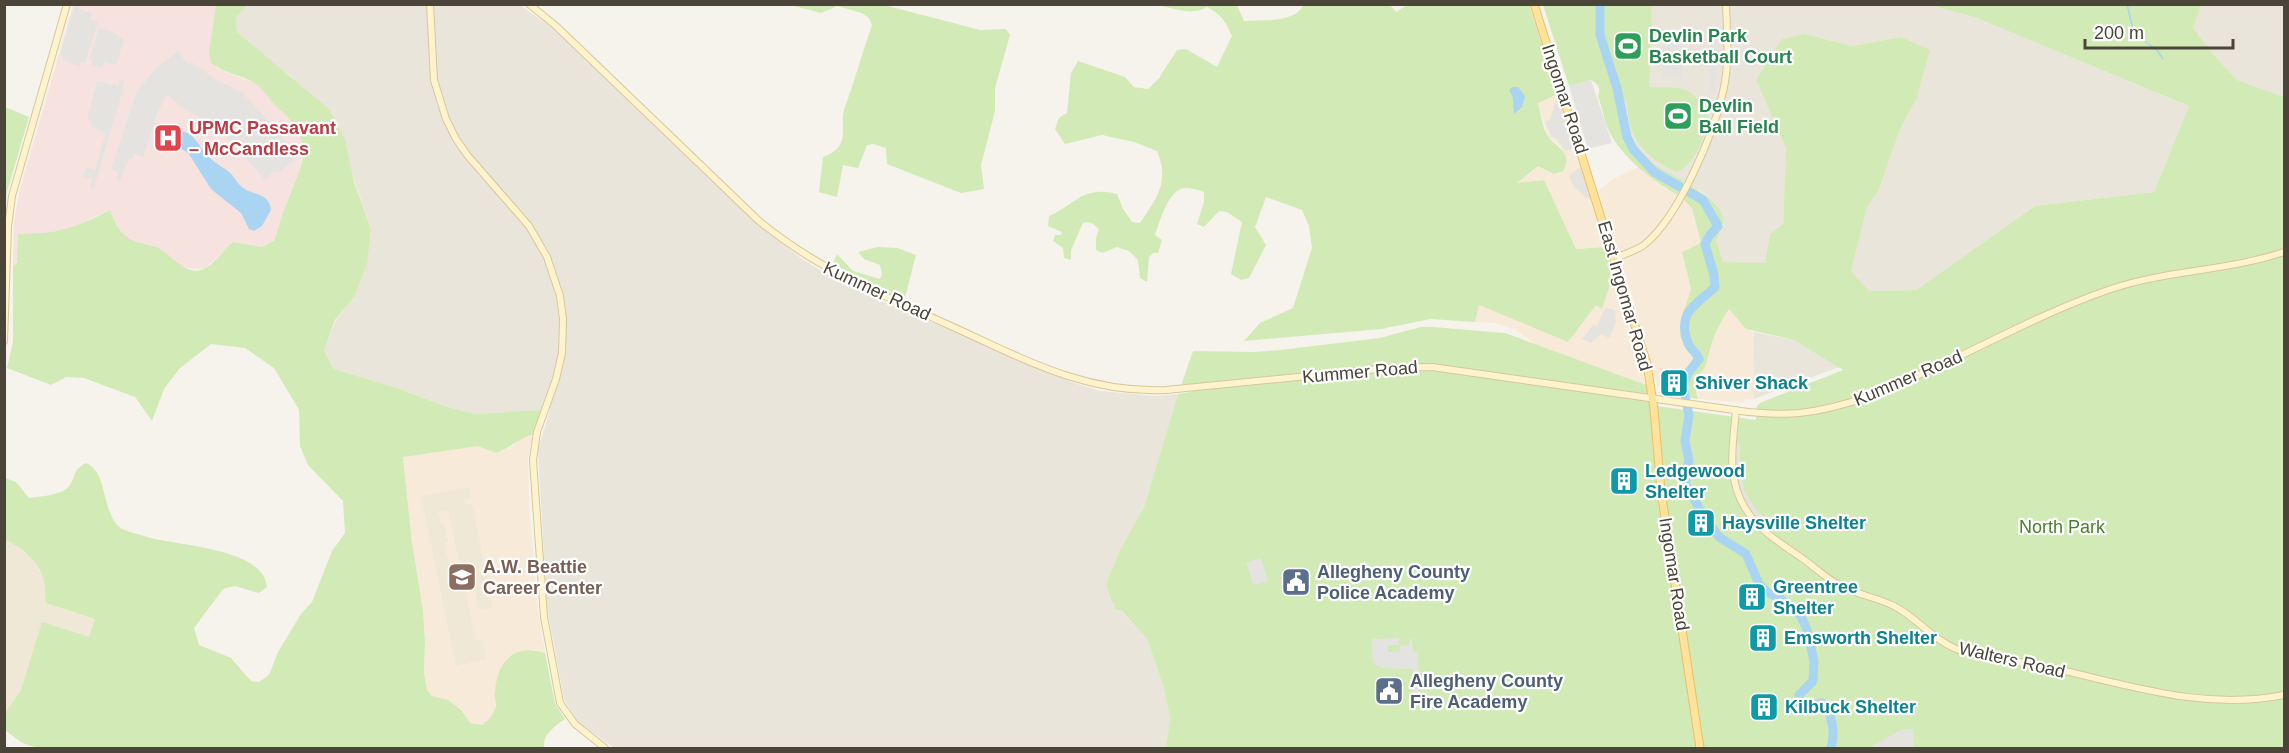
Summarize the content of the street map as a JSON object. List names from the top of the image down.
{
  "streets": {
    "main road": ["Ingomar Road", "East Ingomar Road"],
    "street": ["Kummer Road", "Walters Road"]
  },
  "crossings": [
    ["Ingomar Road", "Kummer Road"],
    ["Ingomar Road", "East Ingomar Road"],
    ["Kummer Road", "East Ingomar Road"],
    ["Kummer Road", "Walters Road"]
  ],
  "parks": ["North Park"],
  "places": {
    "sports": ["Devlin Park Basketball Court", "Devlin Ball Field"],
    "hospital": ["UPMC Passavant – McCandless"],
    "building": [
      "Shiver Shack",
      "Ledgewood Shelter",
      "Haysville Shelter",
      "Greentree Shelter",
      "Emsworth Shelter",
      "Kilbuck Shelter"
    ],
    "school or university": ["A.W. Beattie Career Center"],
    "public building": ["Allegheny County Police Academy", "Allegheny County Fire Academy"]
  },
  "scale_bar": "200 m"
}
